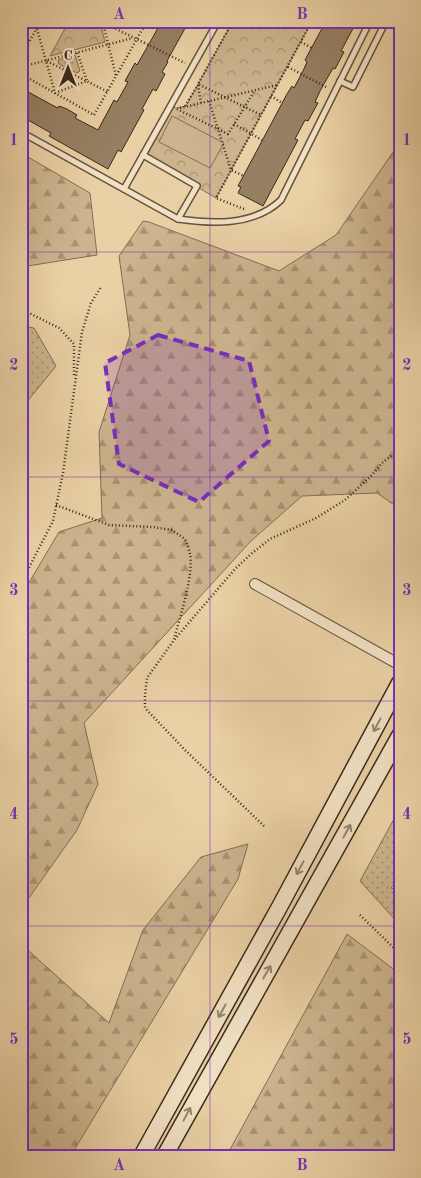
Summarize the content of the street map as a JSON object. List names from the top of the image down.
{
  "north": "top",
  "grid": {
    "columns": ["A", "B"],
    "rows": [
      "1",
      "2",
      "3",
      "4",
      "5"
    ]
  }
}
